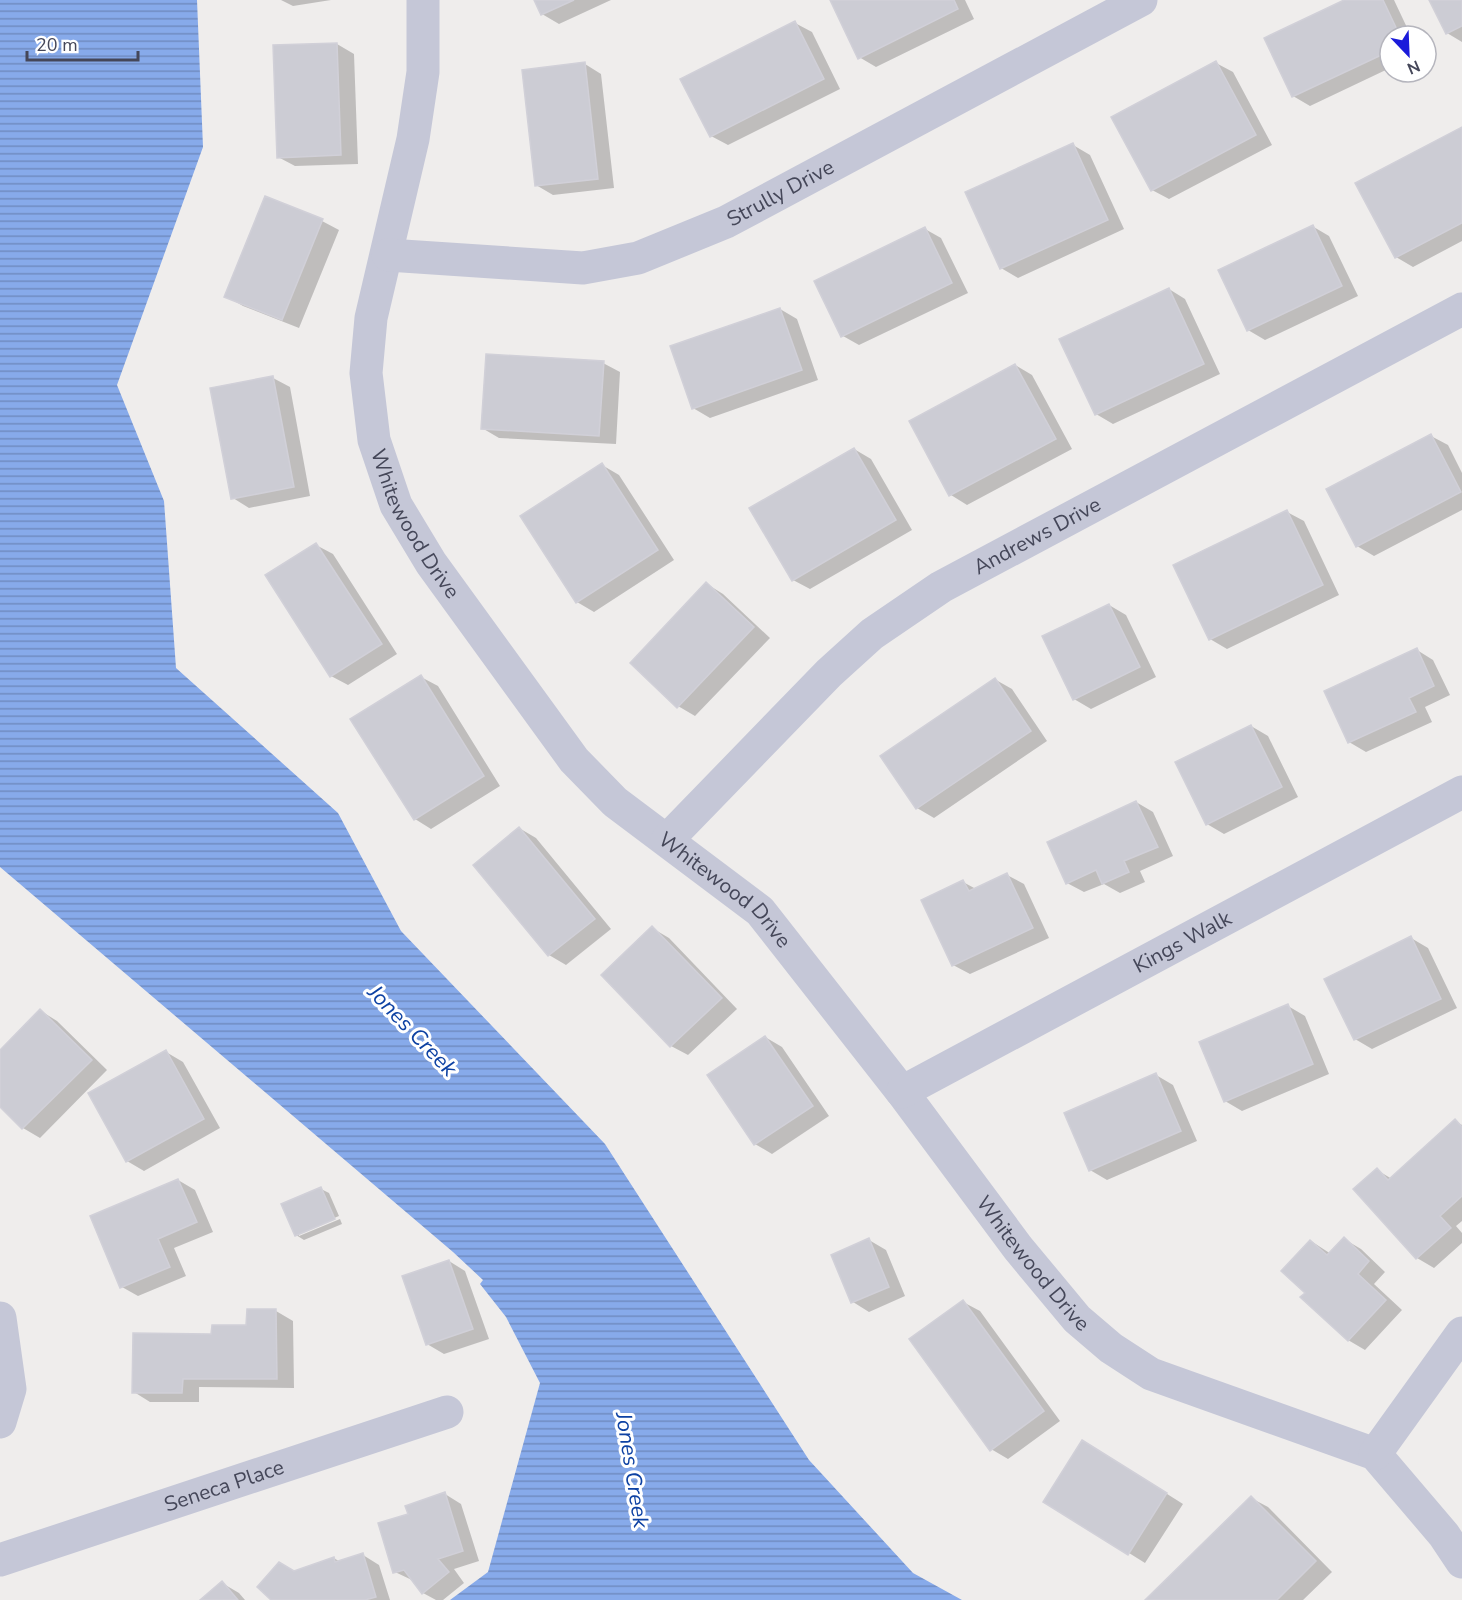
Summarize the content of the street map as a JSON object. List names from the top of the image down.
{
  "streets": {
    "street": [
      "Strully Drive",
      "Whitewood Drive",
      "Andrews Drive",
      "Kings Walk",
      "Seneca Place"
    ]
  },
  "crossings": [
    ["Strully Drive", "Whitewood Drive"],
    ["Whitewood Drive", "Andrews Drive"],
    ["Whitewood Drive", "Kings Walk"]
  ],
  "water": ["Jones Creek"],
  "scale_bar": "20 m",
  "north": "bottom right"
}
